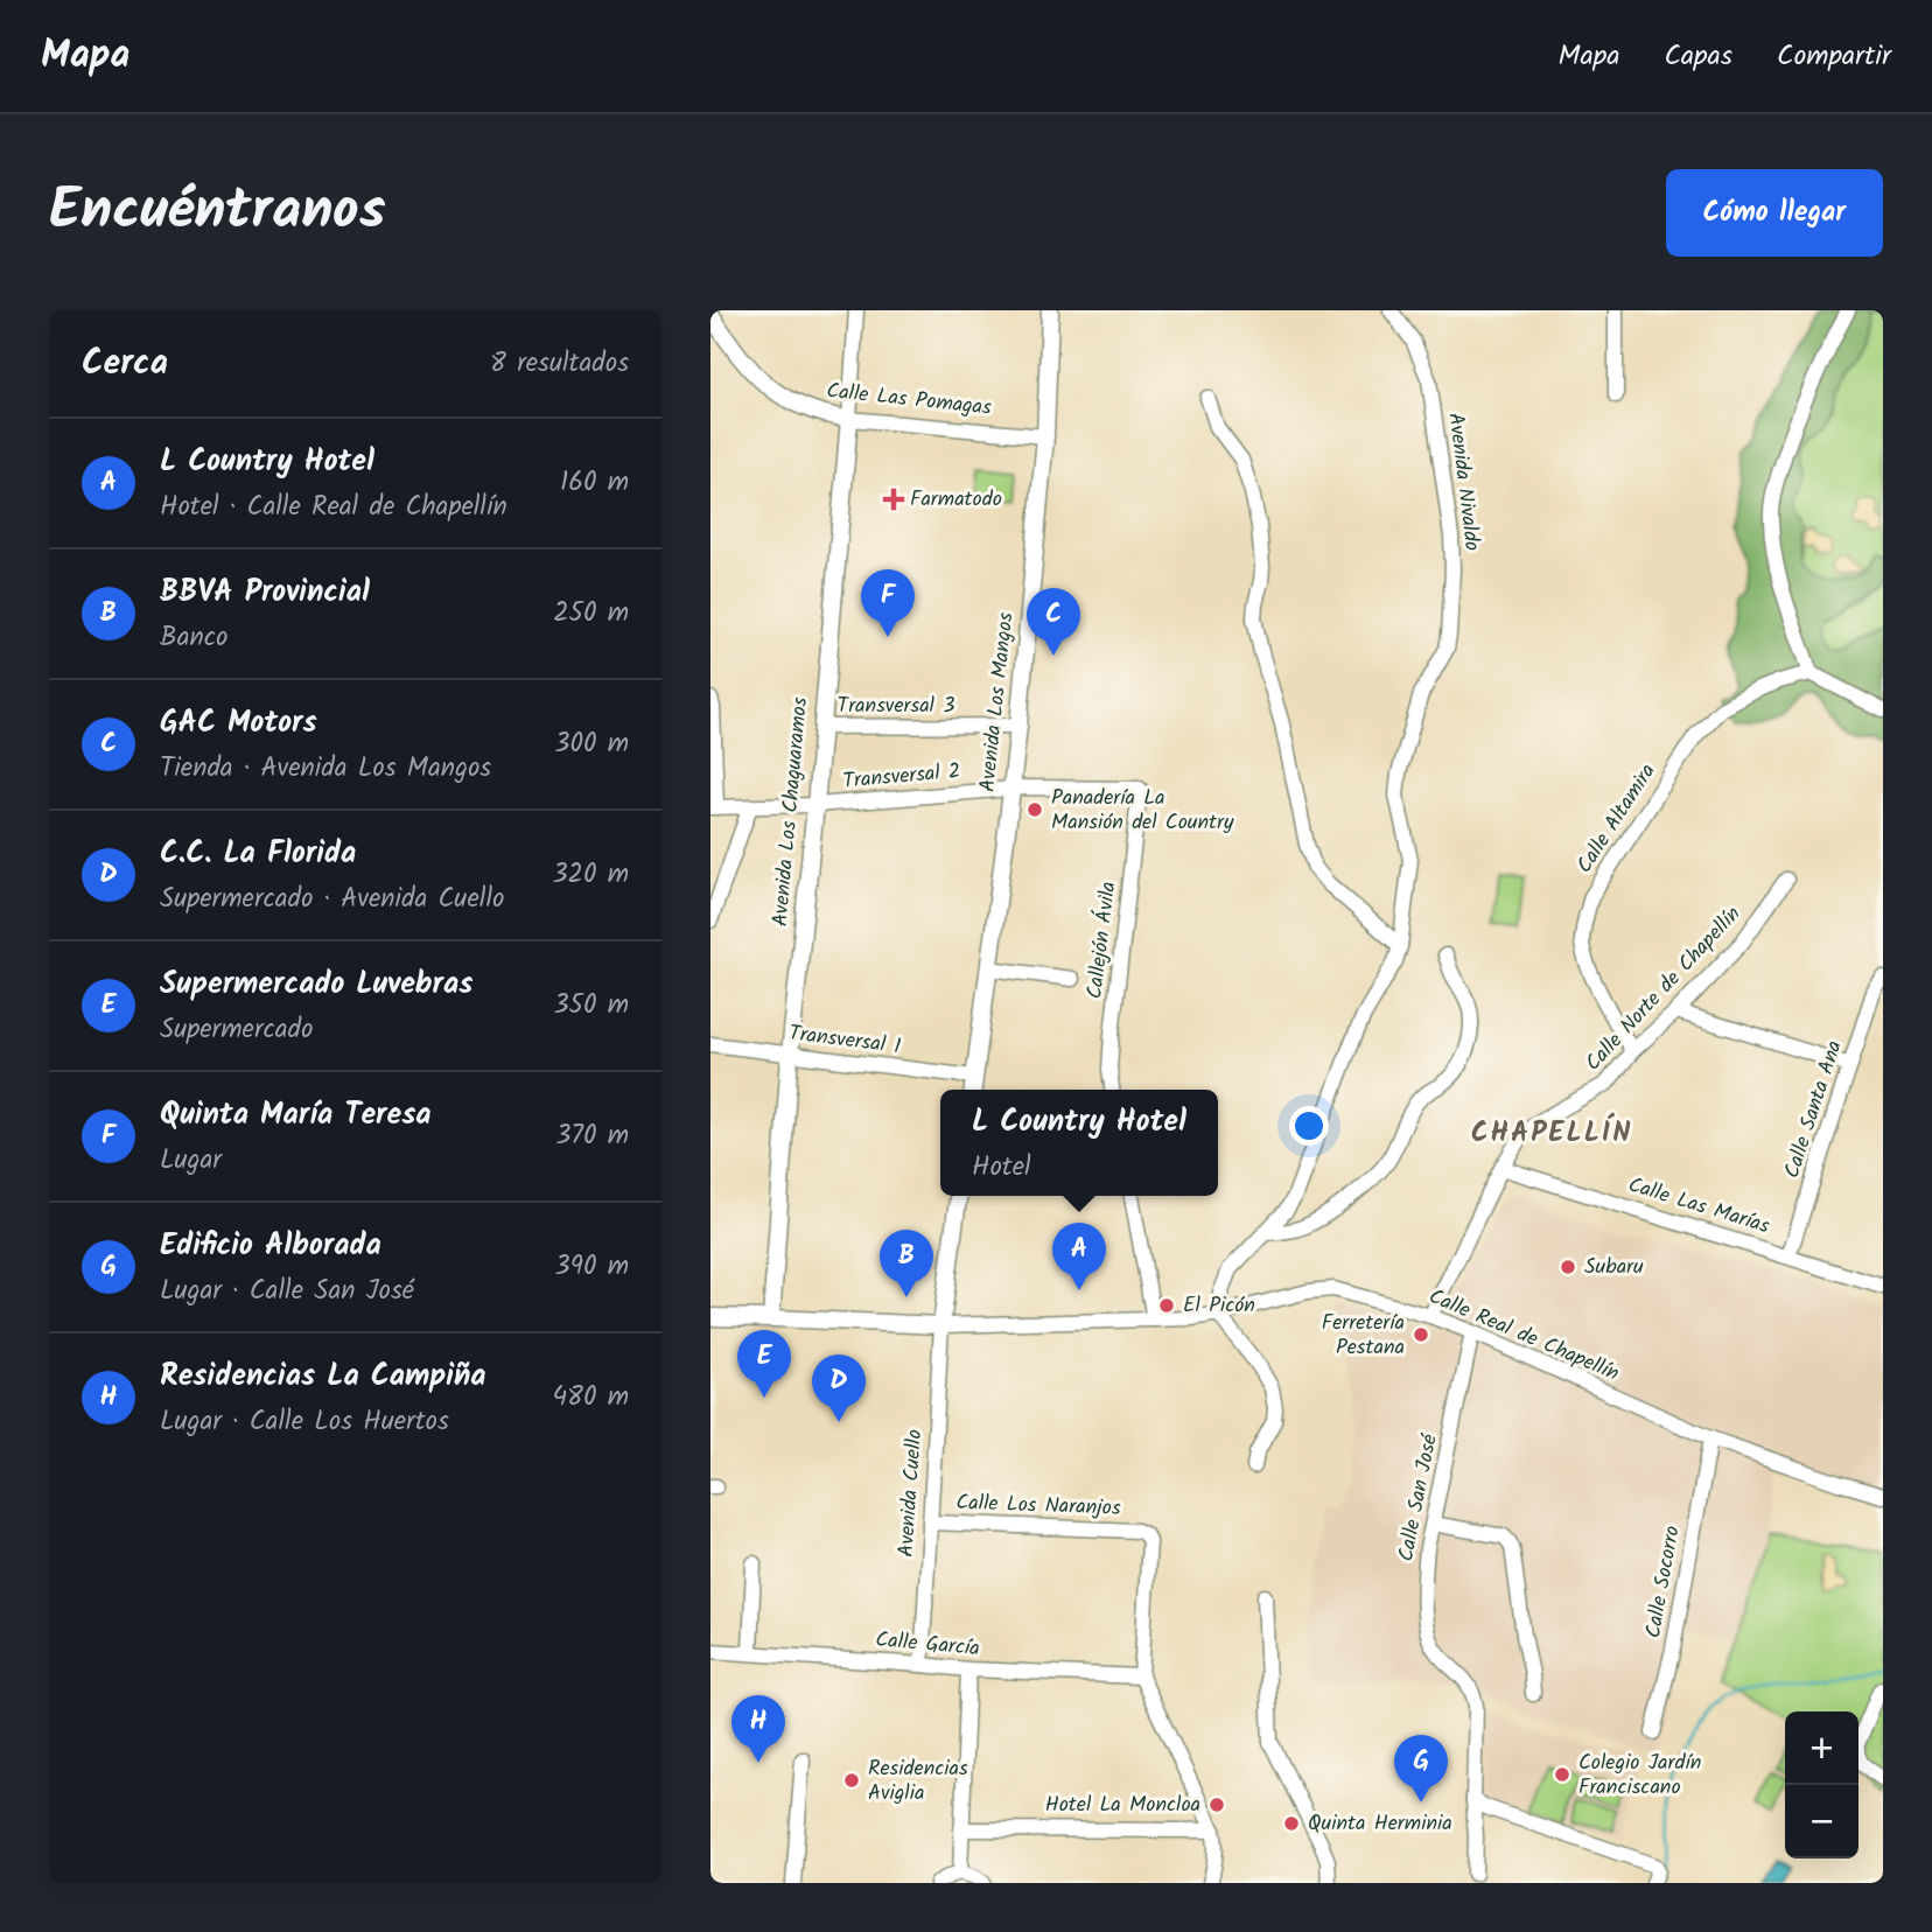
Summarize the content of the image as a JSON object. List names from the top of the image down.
{
  "streets": {
    "street": [
      "Calle Las Pomagas",
      "Avenida Nivaldo",
      "Avenida Los Mangos",
      "Transversal 3",
      "Transversal 2",
      "Avenida Los Chaguaramos",
      "Calle Altamira",
      "Callejón Ávila",
      "Calle Norte de Chapellín",
      "Transversal 1",
      "Calle Santa Ana",
      "Calle Las Marías",
      "Calle Real de Chapellín",
      "Avenida Cuello",
      "Calle San José",
      "Calle Los Naranjos",
      "Calle Socorro",
      "Calle García"
    ]
  },
  "crossings": [
    ["Calle Las Pomagas", "Avenida Los Mangos"],
    ["Calle Las Pomagas", "Avenida Los Chaguaramos"],
    ["Avenida Nivaldo", "Calle Real de Chapellín"],
    ["Avenida Los Mangos", "Transversal 3"],
    ["Avenida Los Mangos", "Transversal 2"],
    ["Avenida Los Mangos", "Transversal 1"],
    ["Transversal 3", "Avenida Los Chaguaramos"],
    ["Transversal 2", "Avenida Los Chaguaramos"],
    ["Transversal 2", "Callejón Ávila"],
    ["Avenida Los Chaguaramos", "Transversal 1"],
    ["Calle Altamira", "Calle Norte de Chapellín"],
    ["Calle Norte de Chapellín", "Calle Las Marías"],
    ["Calle Norte de Chapellín", "Calle Real de Chapellín"],
    ["Calle Santa Ana", "Calle Las Marías"],
    ["Calle Real de Chapellín", "Avenida Cuello"],
    ["Calle Real de Chapellín", "Calle San José"],
    ["Calle Real de Chapellín", "Calle Socorro"],
    ["Avenida Cuello", "Calle Los Naranjos"],
    ["Avenida Cuello", "Calle García"],
    ["Calle Los Naranjos", "Calle García"]
  ],
  "districts": ["CHAPELLÍN"],
  "places": {
    "health": ["Farmatodo"],
    "other": [
      "Panadería La Mansión del Country",
      "Subaru",
      "El Picón",
      "Ferretería Pestana",
      "Colegio Jardín Franciscano",
      "Residencias Aviglia",
      "Hotel La Moncloa",
      "Quinta Herminia"
    ]
  },
  "page": {
    "header": "Mapa",
    "nav": ["Mapa", "Capas", "Compartir"],
    "title": "Encuéntranos",
    "buttons": "Cómo llegar",
    "heading": ["Cerca", "8 resultados"],
    "list": [
      {
        "mark": "A",
        "name": "L Country Hotel",
        "note": "Hotel · Calle Real de Chapellín",
        "value": "160 m"
      },
      {
        "mark": "B",
        "name": "BBVA Provincial",
        "note": "Banco",
        "value": "250 m"
      },
      {
        "mark": "C",
        "name": "GAC Motors",
        "note": "Tienda · Avenida Los Mangos",
        "value": "300 m"
      },
      {
        "mark": "D",
        "name": "C.C. La Florida",
        "note": "Supermercado · Avenida Cuello",
        "value": "320 m"
      },
      {
        "mark": "E",
        "name": "Supermercado Luvebras",
        "note": "Supermercado",
        "value": "350 m"
      },
      {
        "mark": "F",
        "name": "Quinta María Teresa",
        "note": "Lugar",
        "value": "370 m"
      },
      {
        "mark": "G",
        "name": "Edificio Alborada",
        "note": "Lugar · Calle San José",
        "value": "390 m"
      },
      {
        "mark": "H",
        "name": "Residencias La Campiña",
        "note": "Lugar · Calle Los Huertos",
        "value": "480 m"
      }
    ],
    "pins": [
      "F",
      "C",
      "A",
      "B",
      "E",
      "D",
      "H",
      "G"
    ],
    "popup": ["L Country Hotel", "Hotel"],
    "map_buttons": ["+", "−"]
  }
}
